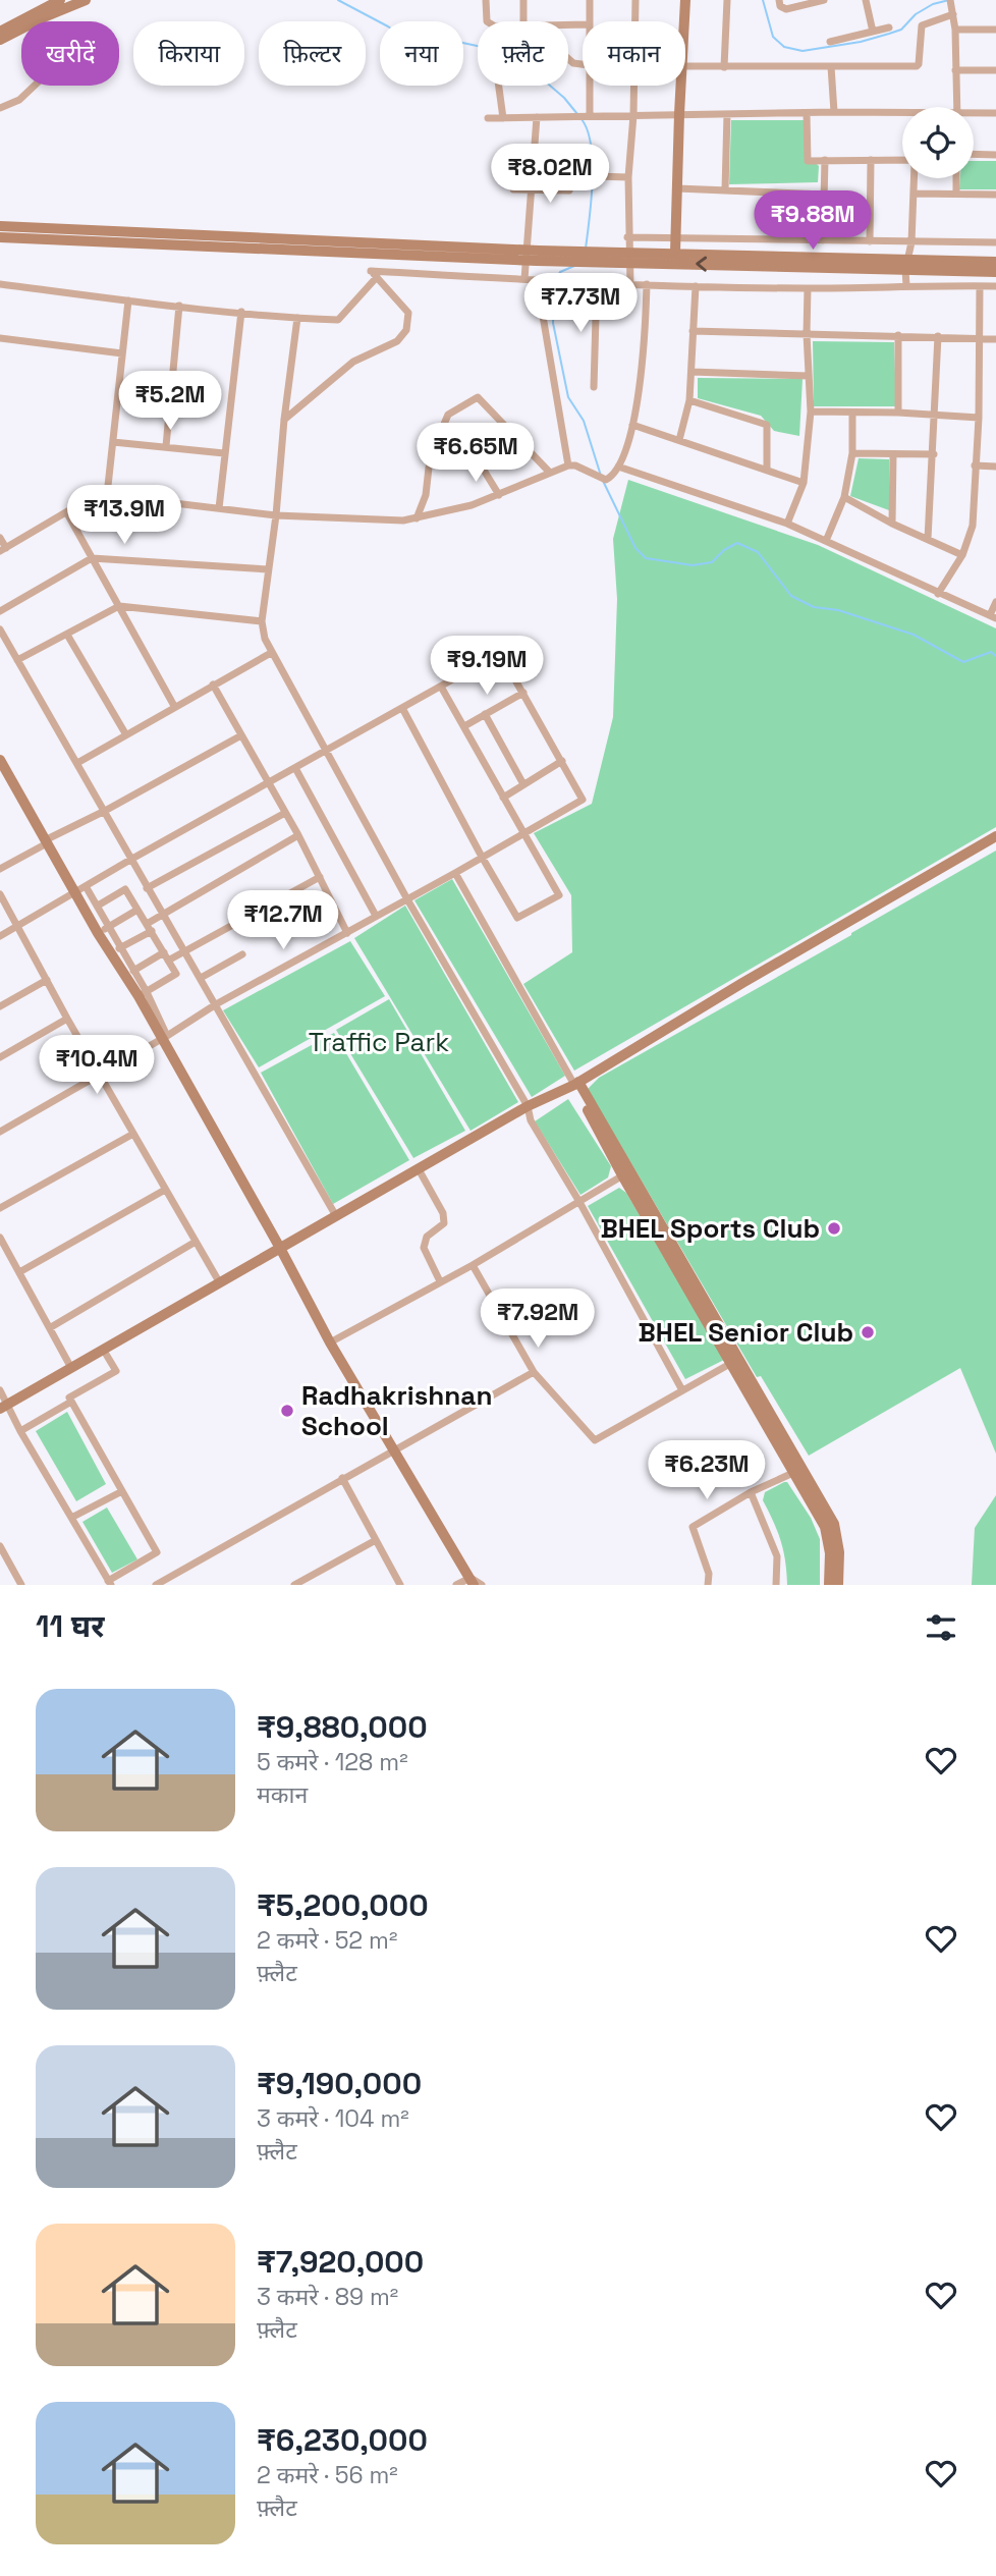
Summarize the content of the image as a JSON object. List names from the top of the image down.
{
  "parks": ["Traffic Park"],
  "places": ["BHEL Sports Club", "BHEL Senior Club", "Radhakrishnan School"],
  "page": {
    "chip": [
      "खरीदें",
      "किराया",
      "फ़िल्टर",
      "नया",
      "फ़्लैट",
      "मकान"
    ],
    "price": [
      "₹8.02M",
      "₹9.88M",
      "₹7.73M",
      "₹5.2M",
      "₹6.65M",
      "₹13.9M",
      "₹9.19M",
      "₹12.7M",
      "₹10.4M",
      "₹7.92M",
      "₹6.23M"
    ],
    "heading": "11 घर",
    "list": [
      {
        "name": "₹9,880,000",
        "note": "5 कमरे · 128 m² · मकान"
      },
      {
        "name": "₹5,200,000",
        "note": "2 कमरे · 52 m² · फ़्लैट"
      },
      {
        "name": "₹9,190,000",
        "note": "3 कमरे · 104 m² · फ़्लैट"
      },
      {
        "name": "₹7,920,000",
        "note": "3 कमरे · 89 m² · फ़्लैट"
      },
      {
        "name": "₹6,230,000",
        "note": "2 कमरे · 56 m² · फ़्लैट"
      }
    ]
  }
}
